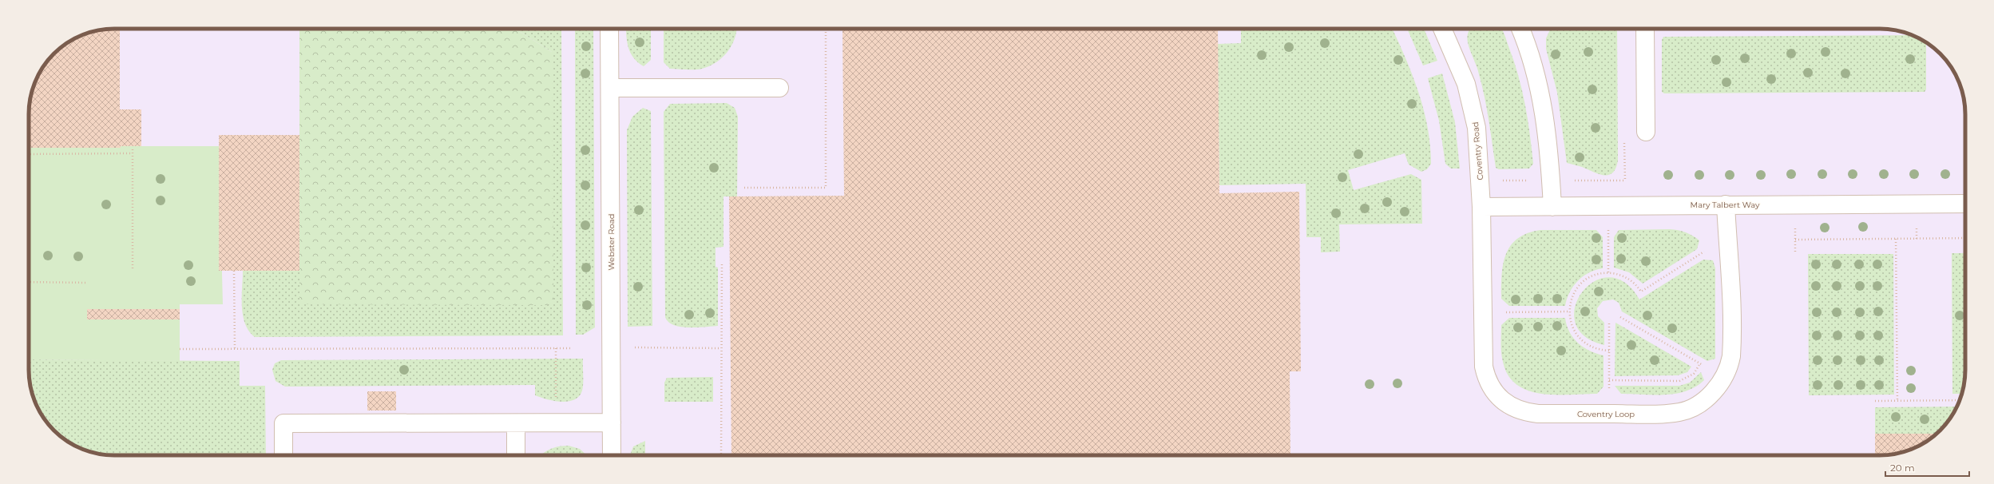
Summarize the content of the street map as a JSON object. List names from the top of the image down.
{
  "streets": {
    "street": [
      "Coventry Road",
      "Mary Talbert Way",
      "Webster Road",
      "Coventry Loop"
    ]
  },
  "crossings": [
    ["Coventry Road", "Mary Talbert Way"],
    ["Coventry Road", "Coventry Loop"],
    ["Mary Talbert Way", "Coventry Loop"]
  ],
  "scale_bar": "20 m"
}
